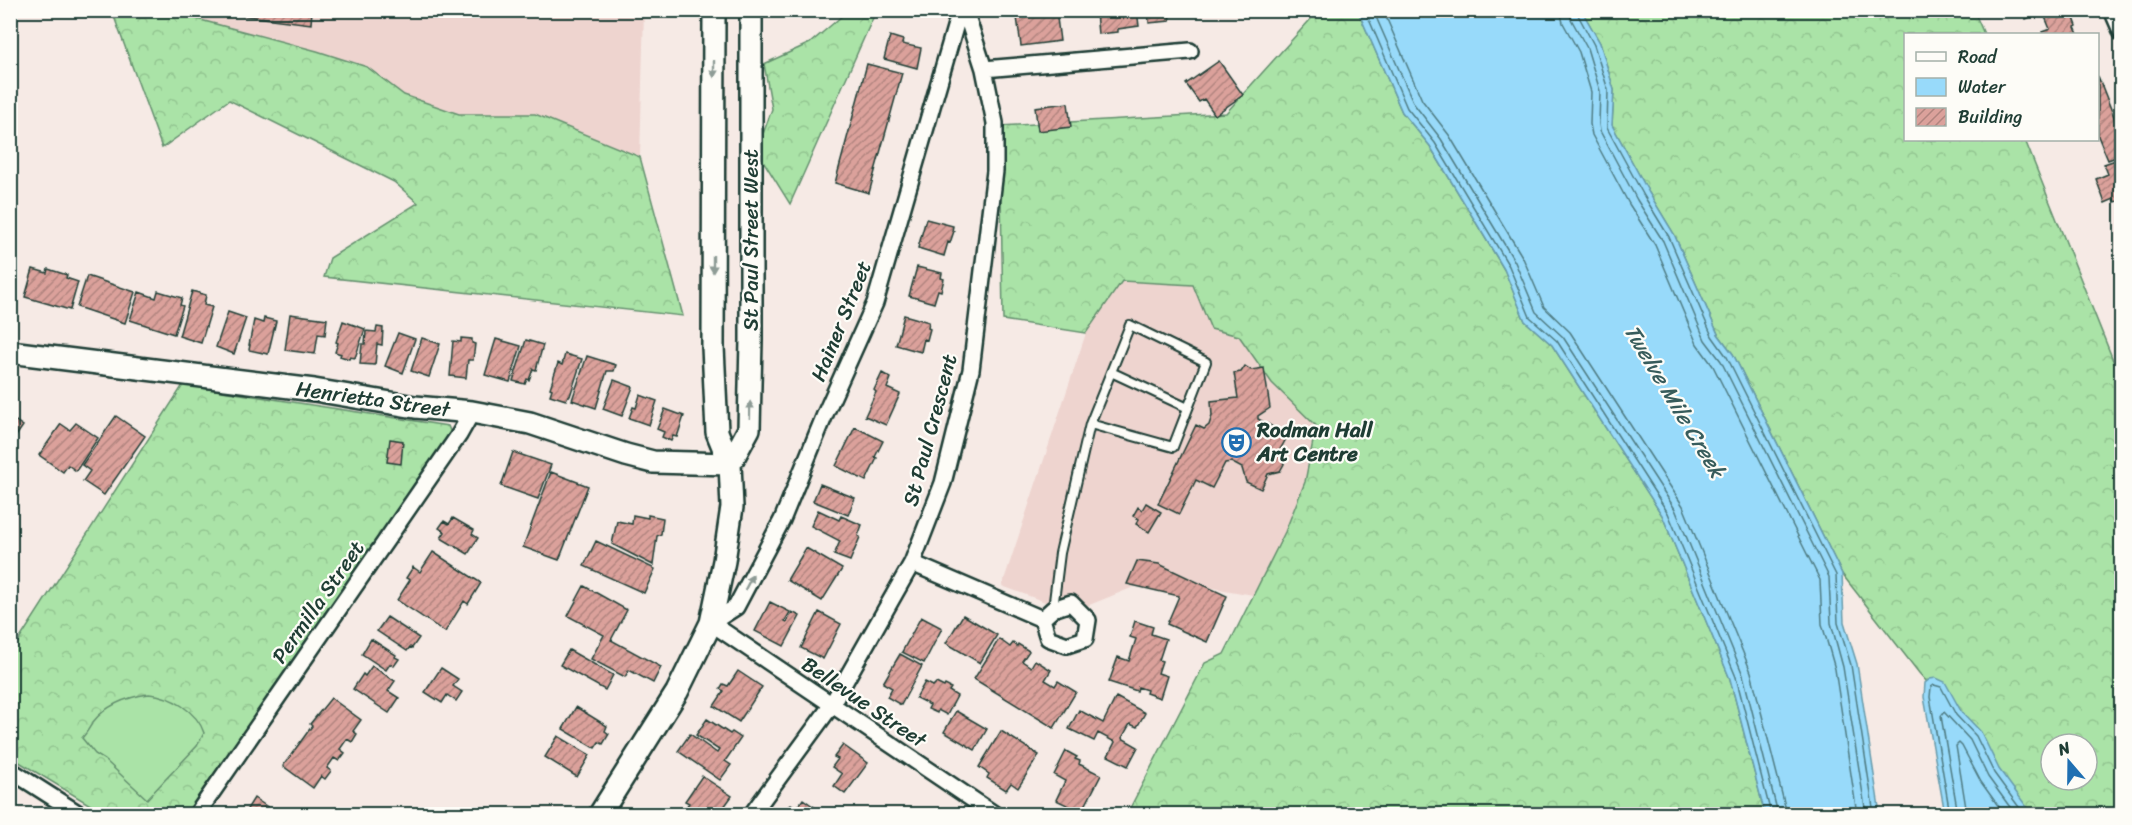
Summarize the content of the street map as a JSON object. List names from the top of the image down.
{
  "streets": {
    "main road": ["St Paul Street West", "Henrietta Street"],
    "street": [
      "Hainer Street",
      "St Paul Crescent",
      "Permilla Street",
      "Bellevue Street"
    ]
  },
  "crossings": [
    ["St Paul Street West", "Hainer Street"],
    ["St Paul Street West", "Henrietta Street"],
    ["St Paul Street West", "Bellevue Street"],
    ["Hainer Street", "Bellevue Street"],
    ["Henrietta Street", "Permilla Street"],
    ["St Paul Crescent", "Bellevue Street"]
  ],
  "one_way": ["Hainer Street"],
  "water": ["Twelve Mile Creek"],
  "places": {
    "theatre": ["Rodman Hall Art Centre"]
  },
  "legend": ["Road", "Water", "Building"],
  "north": "top"
}
